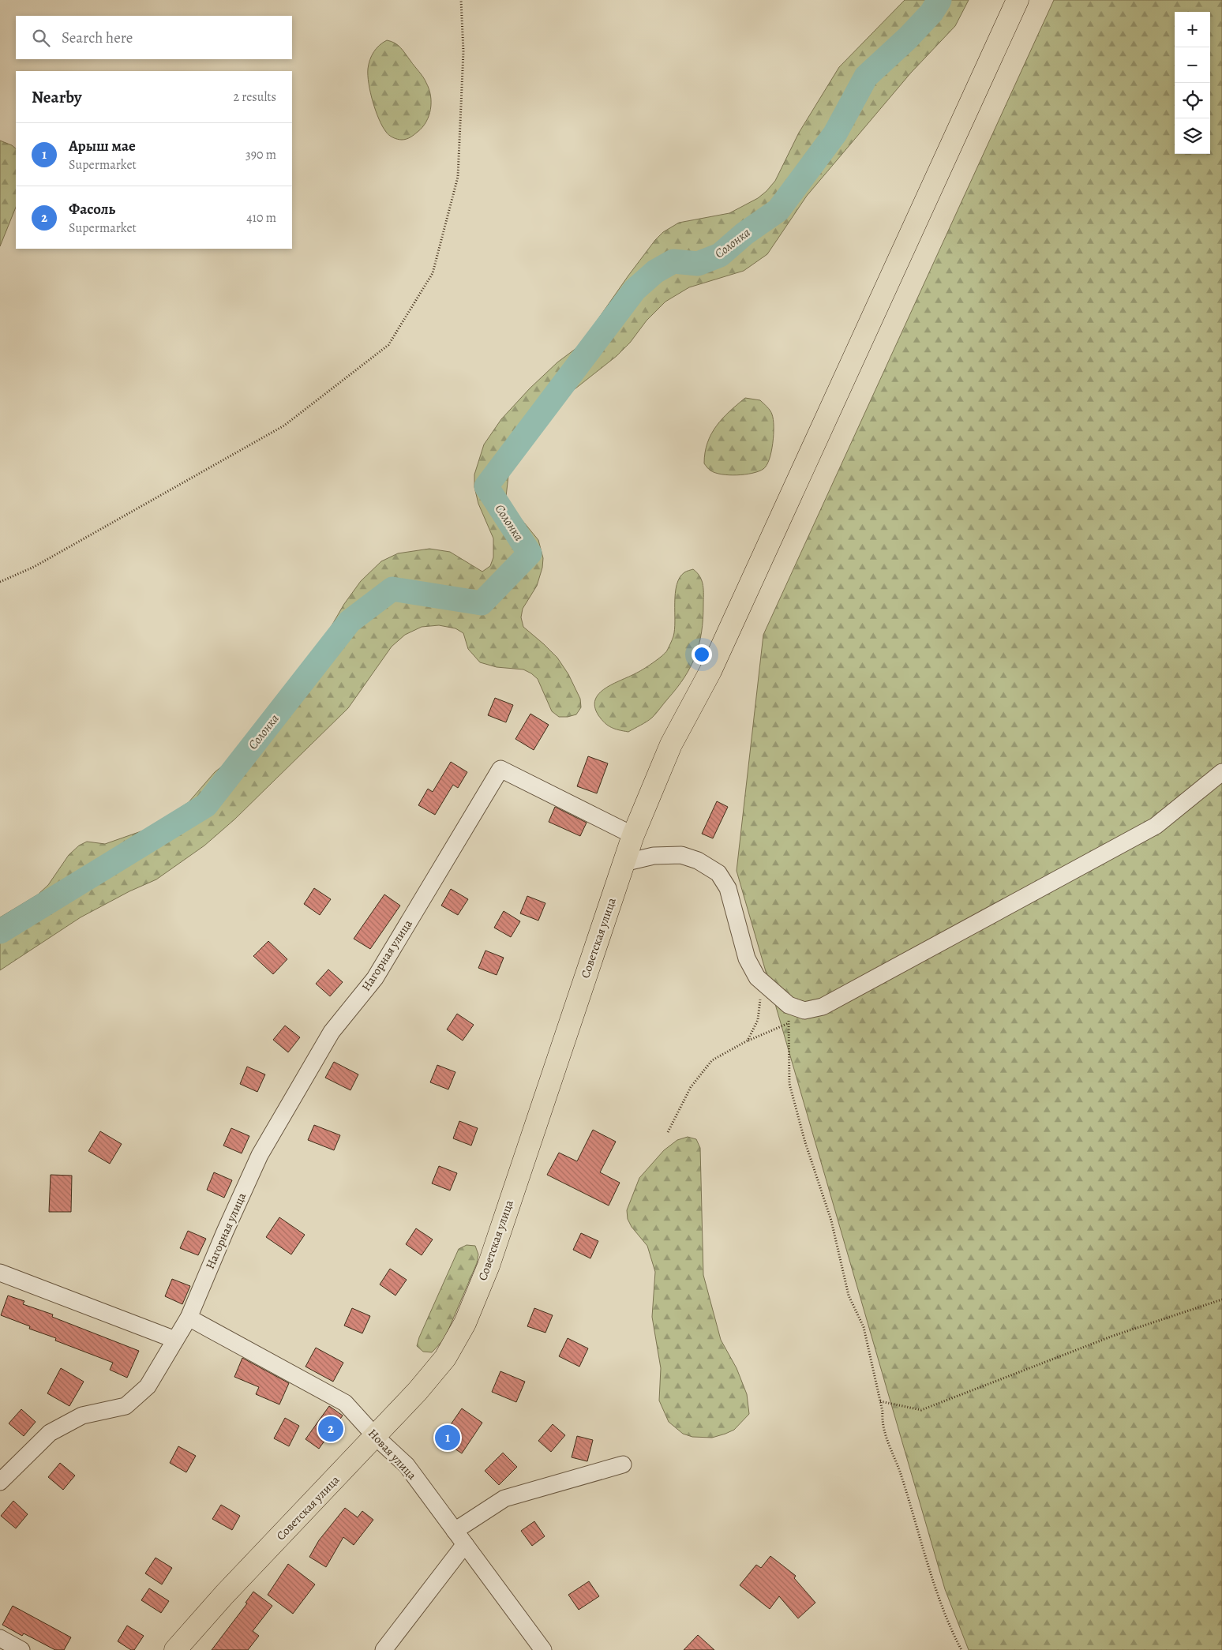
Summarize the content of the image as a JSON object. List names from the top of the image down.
{
  "streets": {
    "main road": ["Советская улица"],
    "street": ["Нагорная улица", "Новая улица"]
  },
  "crossings": [
    ["Советская улица", "Нагорная улица"],
    ["Советская улица", "Новая улица"],
    ["Нагорная улица", "Новая улица"]
  ],
  "water": ["Солонка"],
  "page": {
    "map_buttons": ["+", "−"],
    "search": "Search here",
    "heading": ["Nearby", "2 results"],
    "list": [
      {
        "mark": "1",
        "name": "Арыш мае",
        "note": "Supermarket",
        "value": "390 m"
      },
      {
        "mark": "2",
        "name": "Фасоль",
        "note": "Supermarket",
        "value": "410 m"
      }
    ],
    "pins": ["2", "1"]
  }
}
